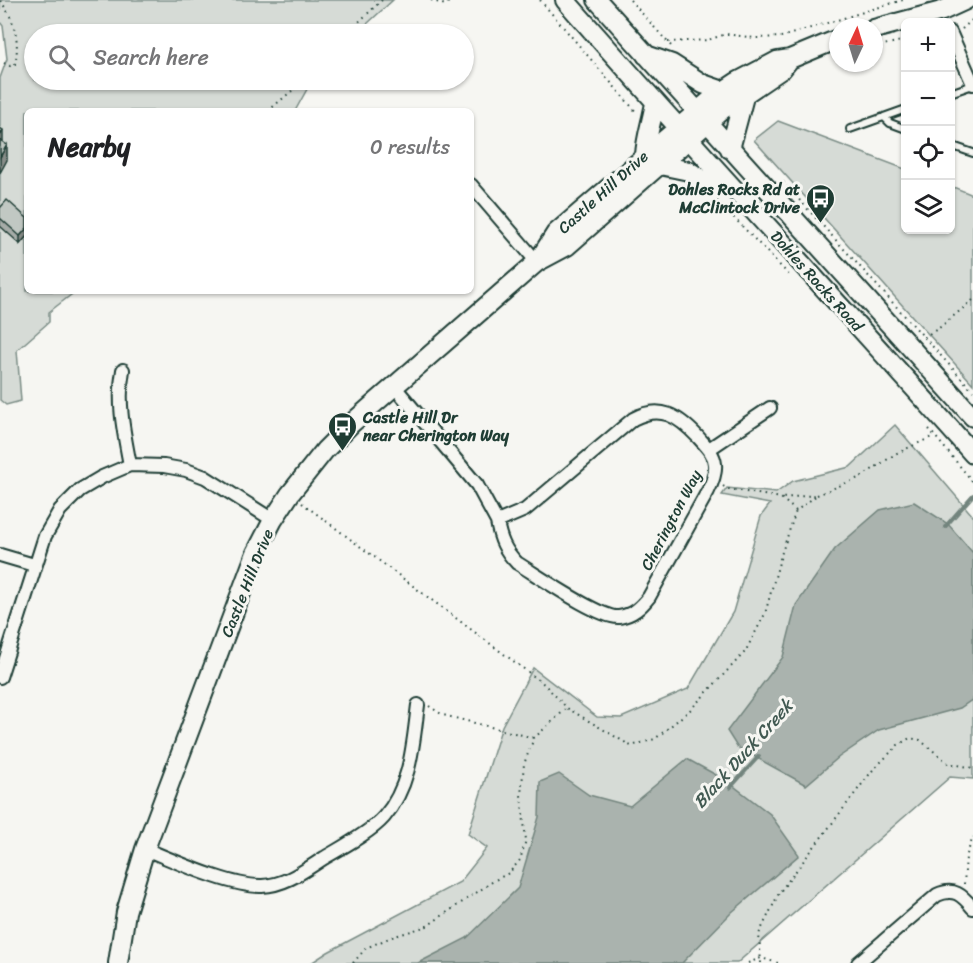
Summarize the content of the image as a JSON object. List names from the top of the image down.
{
  "streets": {
    "street": ["Castle Hill Drive", "Dohles Rocks Road", "Cherington Way"]
  },
  "crossings": [
    ["Castle Hill Drive", "Dohles Rocks Road"],
    ["Castle Hill Drive", "Cherington Way"]
  ],
  "water": ["Black Duck Creek"],
  "places": {
    "bus stop": ["Dohles Rocks Rd at McClintock Drive", "Castle Hill Dr near Cherington Way"]
  },
  "north": "top",
  "page": {
    "map_buttons": ["+", "−"],
    "search": "Search here",
    "heading": ["Nearby", "0 results"]
  }
}
